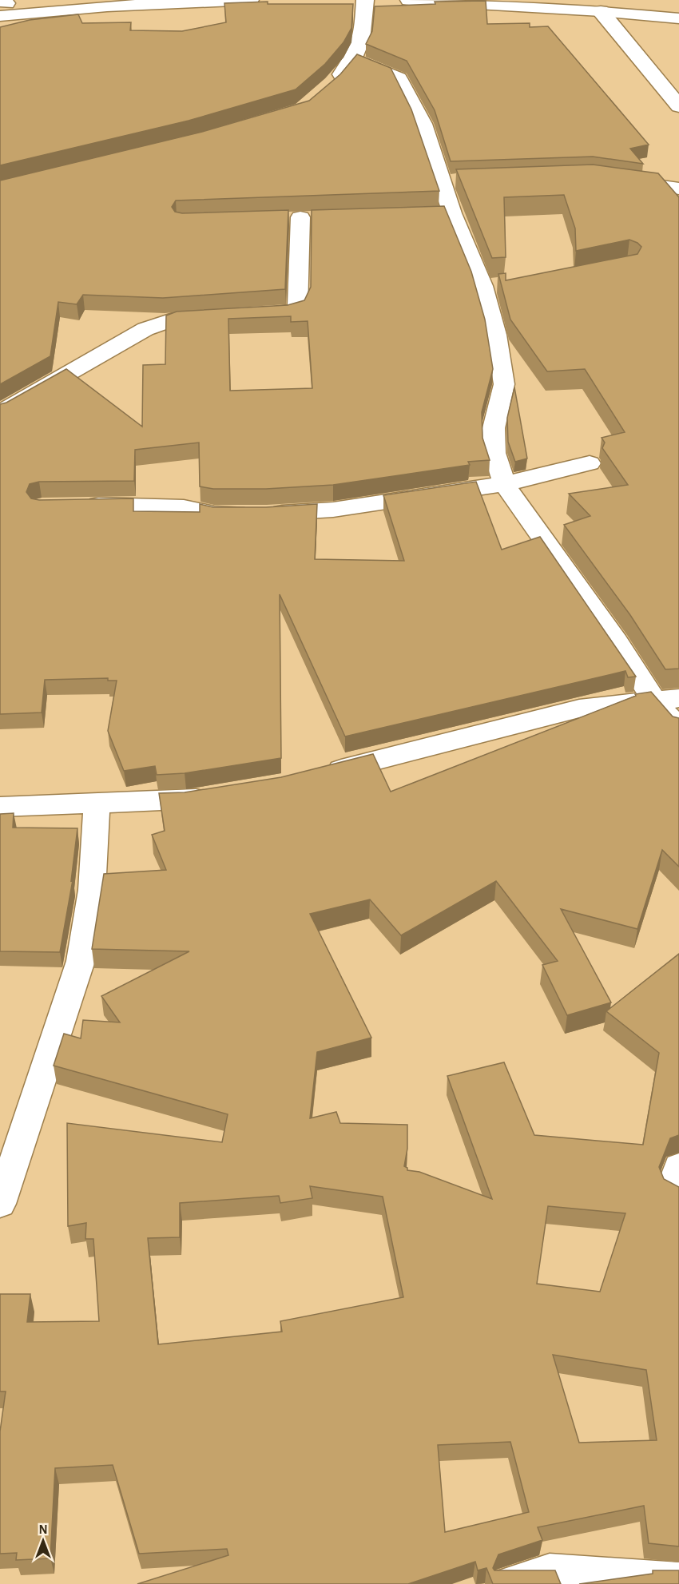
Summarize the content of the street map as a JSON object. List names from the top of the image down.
{
  "north": "top"
}
